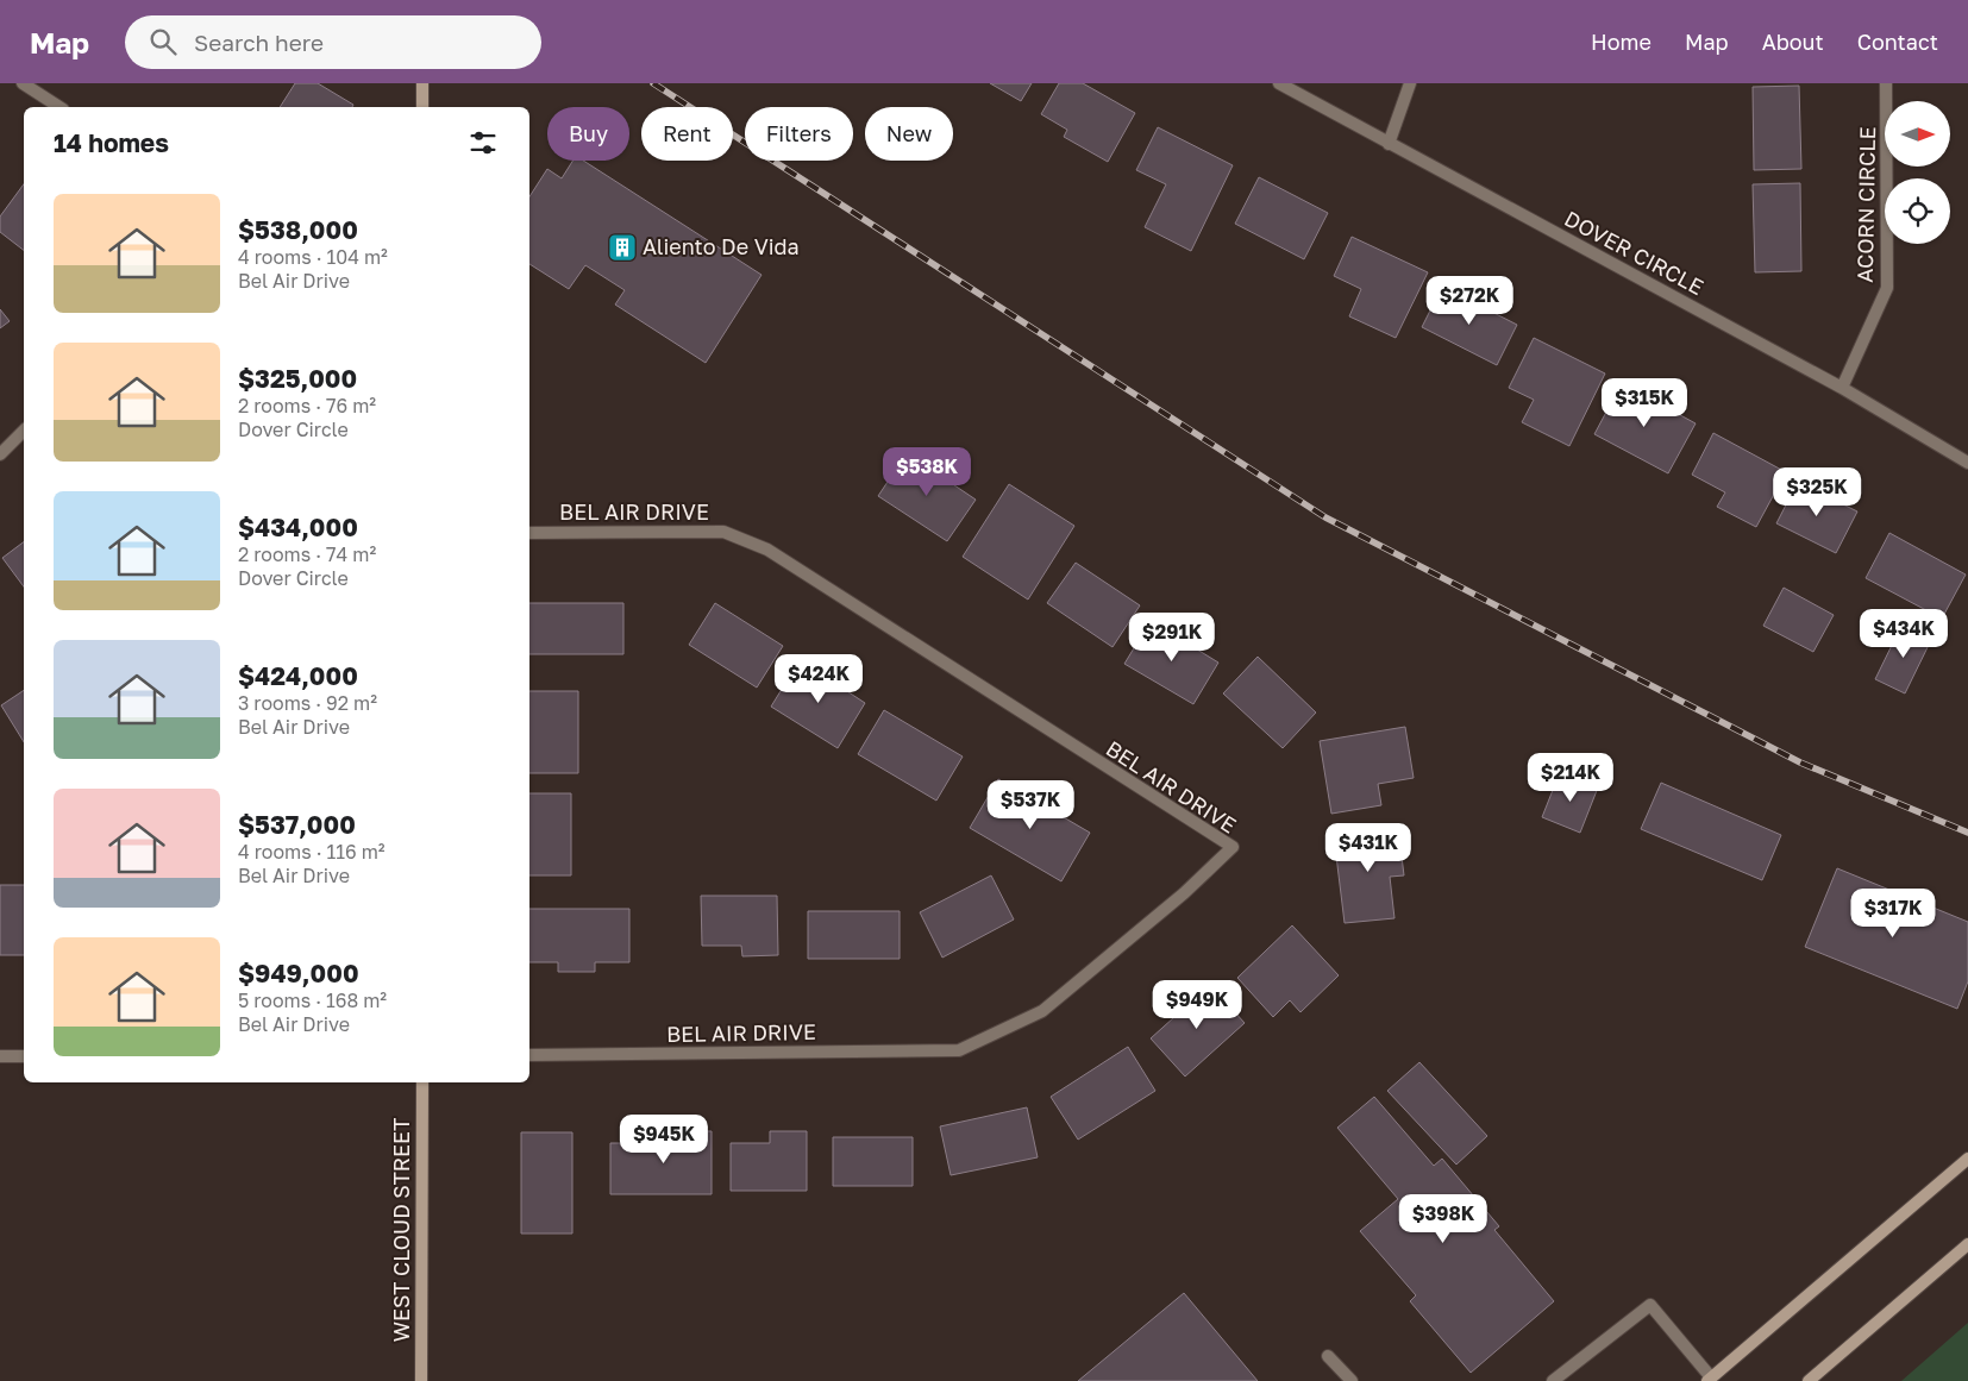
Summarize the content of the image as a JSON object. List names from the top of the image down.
{
  "streets": {
    "main road": ["WEST CLOUD STREET"],
    "street": ["ACORN CIRCLE", "DOVER CIRCLE", "BEL AIR DRIVE"]
  },
  "crossings": [
    ["ACORN CIRCLE", "DOVER CIRCLE"]
  ],
  "places": {
    "building": ["Aliento De Vida"]
  },
  "north": "right",
  "page": {
    "header": "Map",
    "search": "Search here",
    "nav": [
      "Home",
      "Map",
      "About",
      "Contact"
    ],
    "chip": [
      "Buy",
      "Rent",
      "Filters",
      "New"
    ],
    "heading": "14 homes",
    "list": [
      {
        "name": "$538,000",
        "note": "4 rooms · 104 m² · Bel Air Drive"
      },
      {
        "name": "$325,000",
        "note": "2 rooms · 76 m² · Dover Circle"
      },
      {
        "name": "$434,000",
        "note": "2 rooms · 74 m² · Dover Circle"
      },
      {
        "name": "$424,000",
        "note": "3 rooms · 92 m² · Bel Air Drive"
      },
      {
        "name": "$537,000",
        "note": "4 rooms · 116 m² · Bel Air Drive"
      },
      {
        "name": "$949,000",
        "note": "5 rooms · 168 m² · Bel Air Drive"
      }
    ],
    "price": [
      "$272K",
      "$315K",
      "$538K",
      "$325K",
      "$434K",
      "$291K",
      "$424K",
      "$214K",
      "$537K",
      "$431K",
      "$317K",
      "$949K",
      "$945K",
      "$398K"
    ]
  }
}
